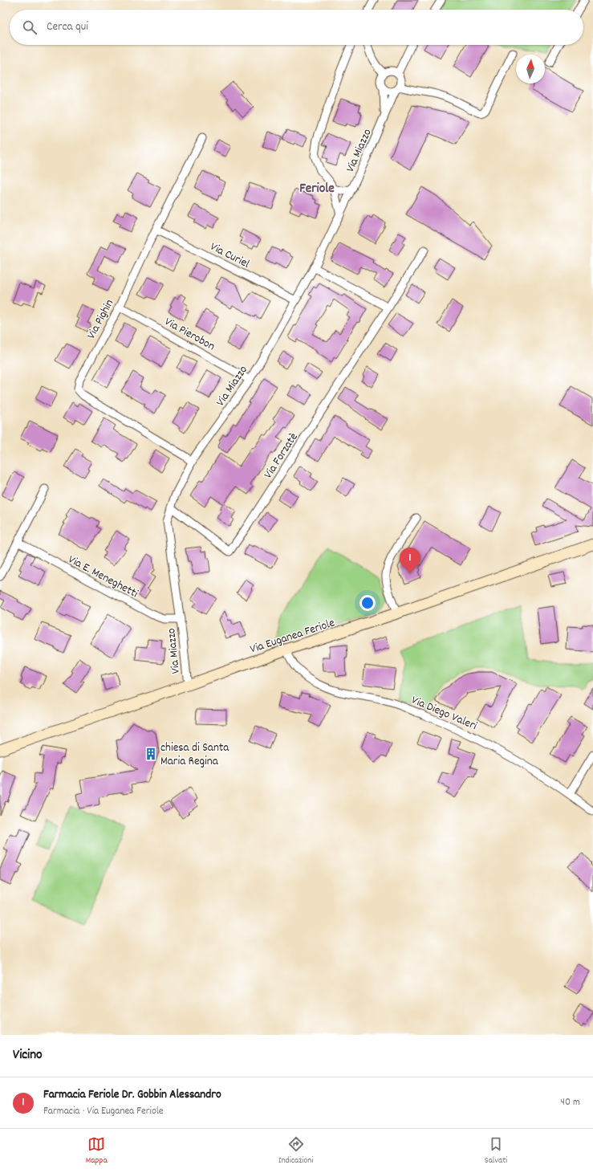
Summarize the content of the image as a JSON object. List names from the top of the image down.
{
  "streets": {
    "main road": ["Via Euganea Feriole"],
    "street": [
      "Via Miazzo",
      "Via Curiel",
      "Via Pighin",
      "Via Pierobon",
      "Via Forzatè",
      "Via E. Meneghetti",
      "Via Diego Valeri"
    ]
  },
  "crossings": [
    ["Via Miazzo", "Via Curiel"],
    ["Via Miazzo", "Via Pighin"],
    ["Via Miazzo", "Via Pierobon"],
    ["Via Miazzo", "Via Forzatè"],
    ["Via Miazzo", "Via E. Meneghetti"],
    ["Via Miazzo", "Via Euganea Feriole"],
    ["Via Curiel", "Via Pighin"],
    ["Via Pighin", "Via Pierobon"],
    ["Via Euganea Feriole", "Via Diego Valeri"]
  ],
  "districts": ["Feriole"],
  "places": {
    "building": ["chiesa di Santa Maria Regina"]
  },
  "north": "top",
  "page": {
    "search": "Cerca qui",
    "pins": "1",
    "heading": "Vicino",
    "list": [
      {
        "mark": "1",
        "name": "Farmacia Feriole Dr. Gobbin Alessandro",
        "note": "Farmacia · Via Euganea Feriole",
        "value": "40 m"
      }
    ],
    "nav": ["Mappa", "Indicazioni", "Salvati"]
  }
}
